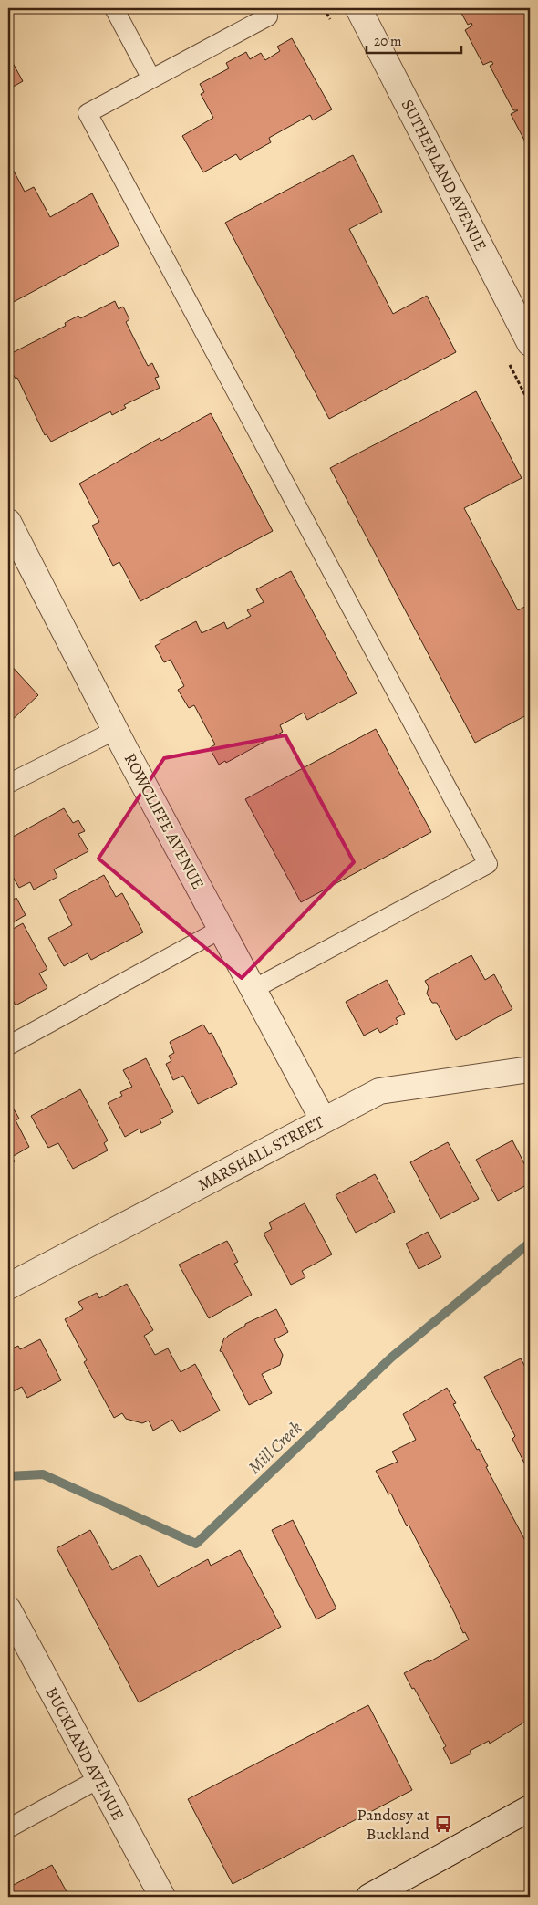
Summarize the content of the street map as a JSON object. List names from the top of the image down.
{
  "streets": {
    "street": [
      "SUTHERLAND AVENUE",
      "ROWCLIFFE AVENUE",
      "MARSHALL STREET",
      "BUCKLAND AVENUE"
    ]
  },
  "crossings": [
    ["ROWCLIFFE AVENUE", "MARSHALL STREET"]
  ],
  "water": ["Mill Creek"],
  "places": {
    "bus stop": ["Pandosy at Buckland"]
  },
  "scale_bar": "20 m"
}
